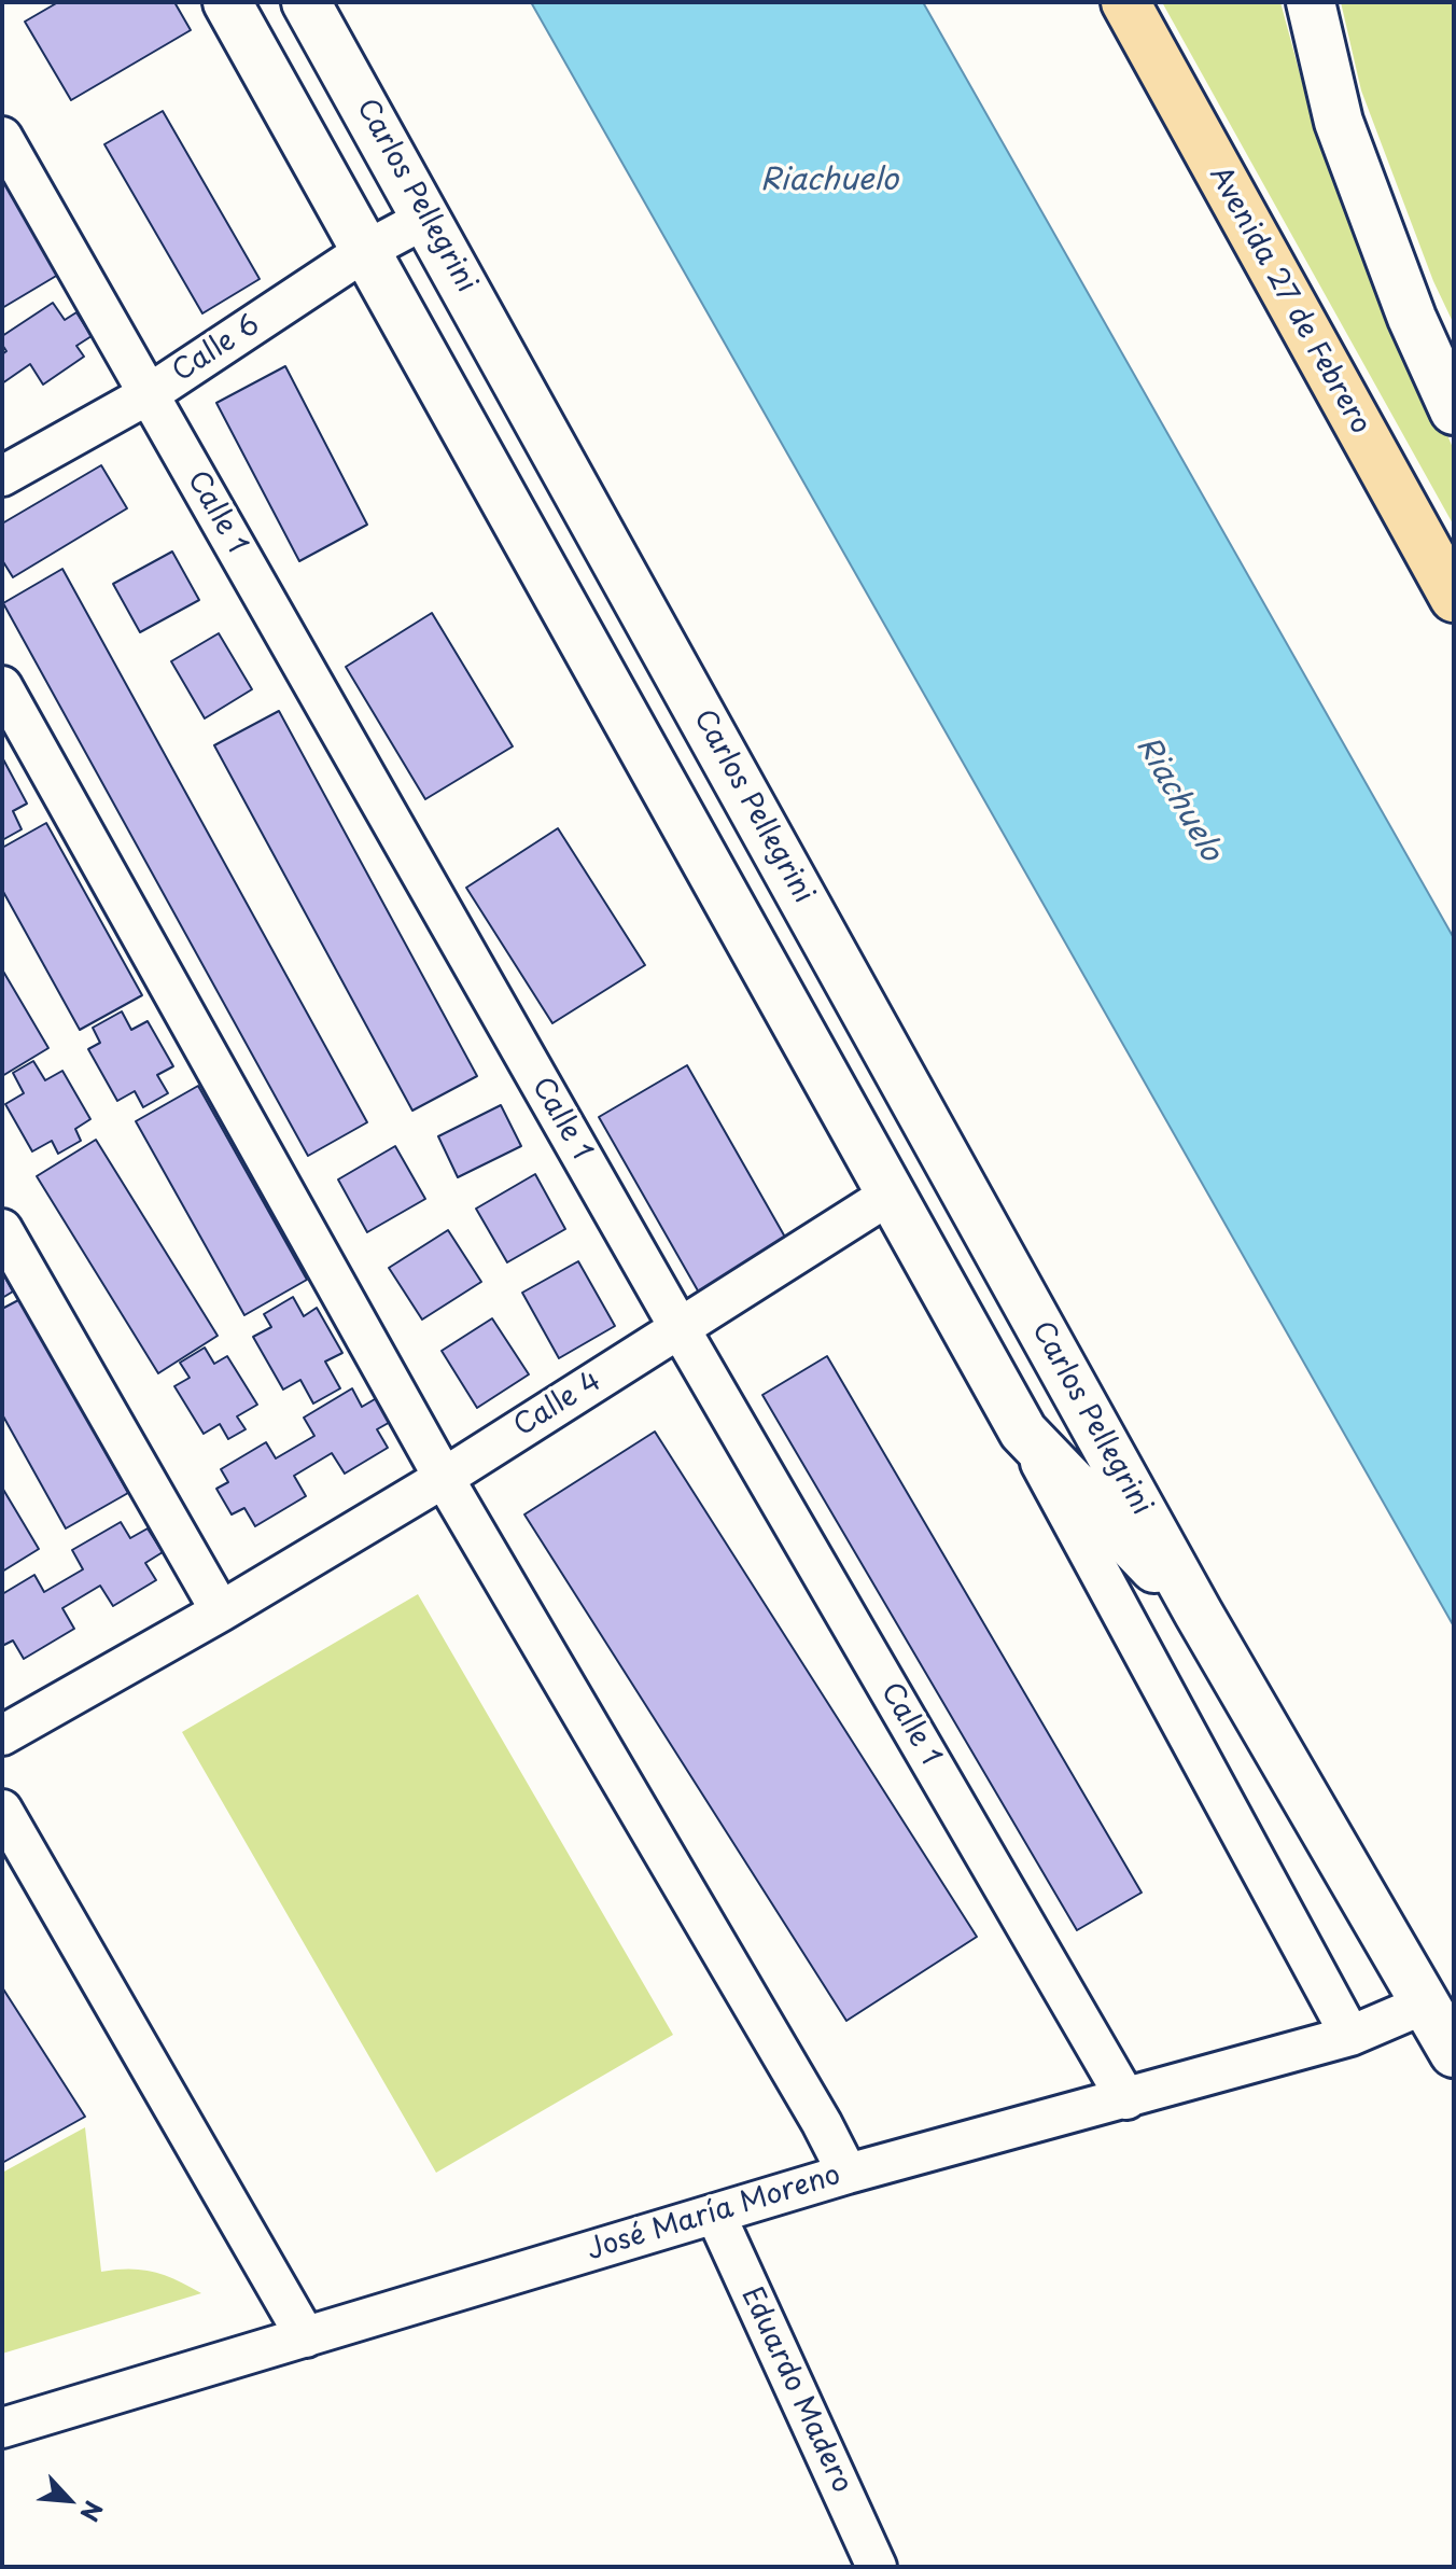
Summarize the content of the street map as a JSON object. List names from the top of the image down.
{
  "streets": {
    "main road": ["Carlos Pellegrini", "Avenida 27 de Febrero"],
    "street": [
      "Calle 6",
      "Calle 1",
      "Calle 4",
      "José María Moreno",
      "Eduardo Madero"
    ]
  },
  "crossings": [
    ["Carlos Pellegrini", "Calle 6"],
    ["Carlos Pellegrini", "Calle 4"],
    ["Carlos Pellegrini", "José María Moreno"],
    ["Calle 6", "Calle 1"],
    ["Calle 1", "Calle 4"],
    ["Calle 1", "José María Moreno"],
    ["José María Moreno", "Eduardo Madero"]
  ],
  "water": ["Riachuelo"],
  "north": "bottom right"
}
